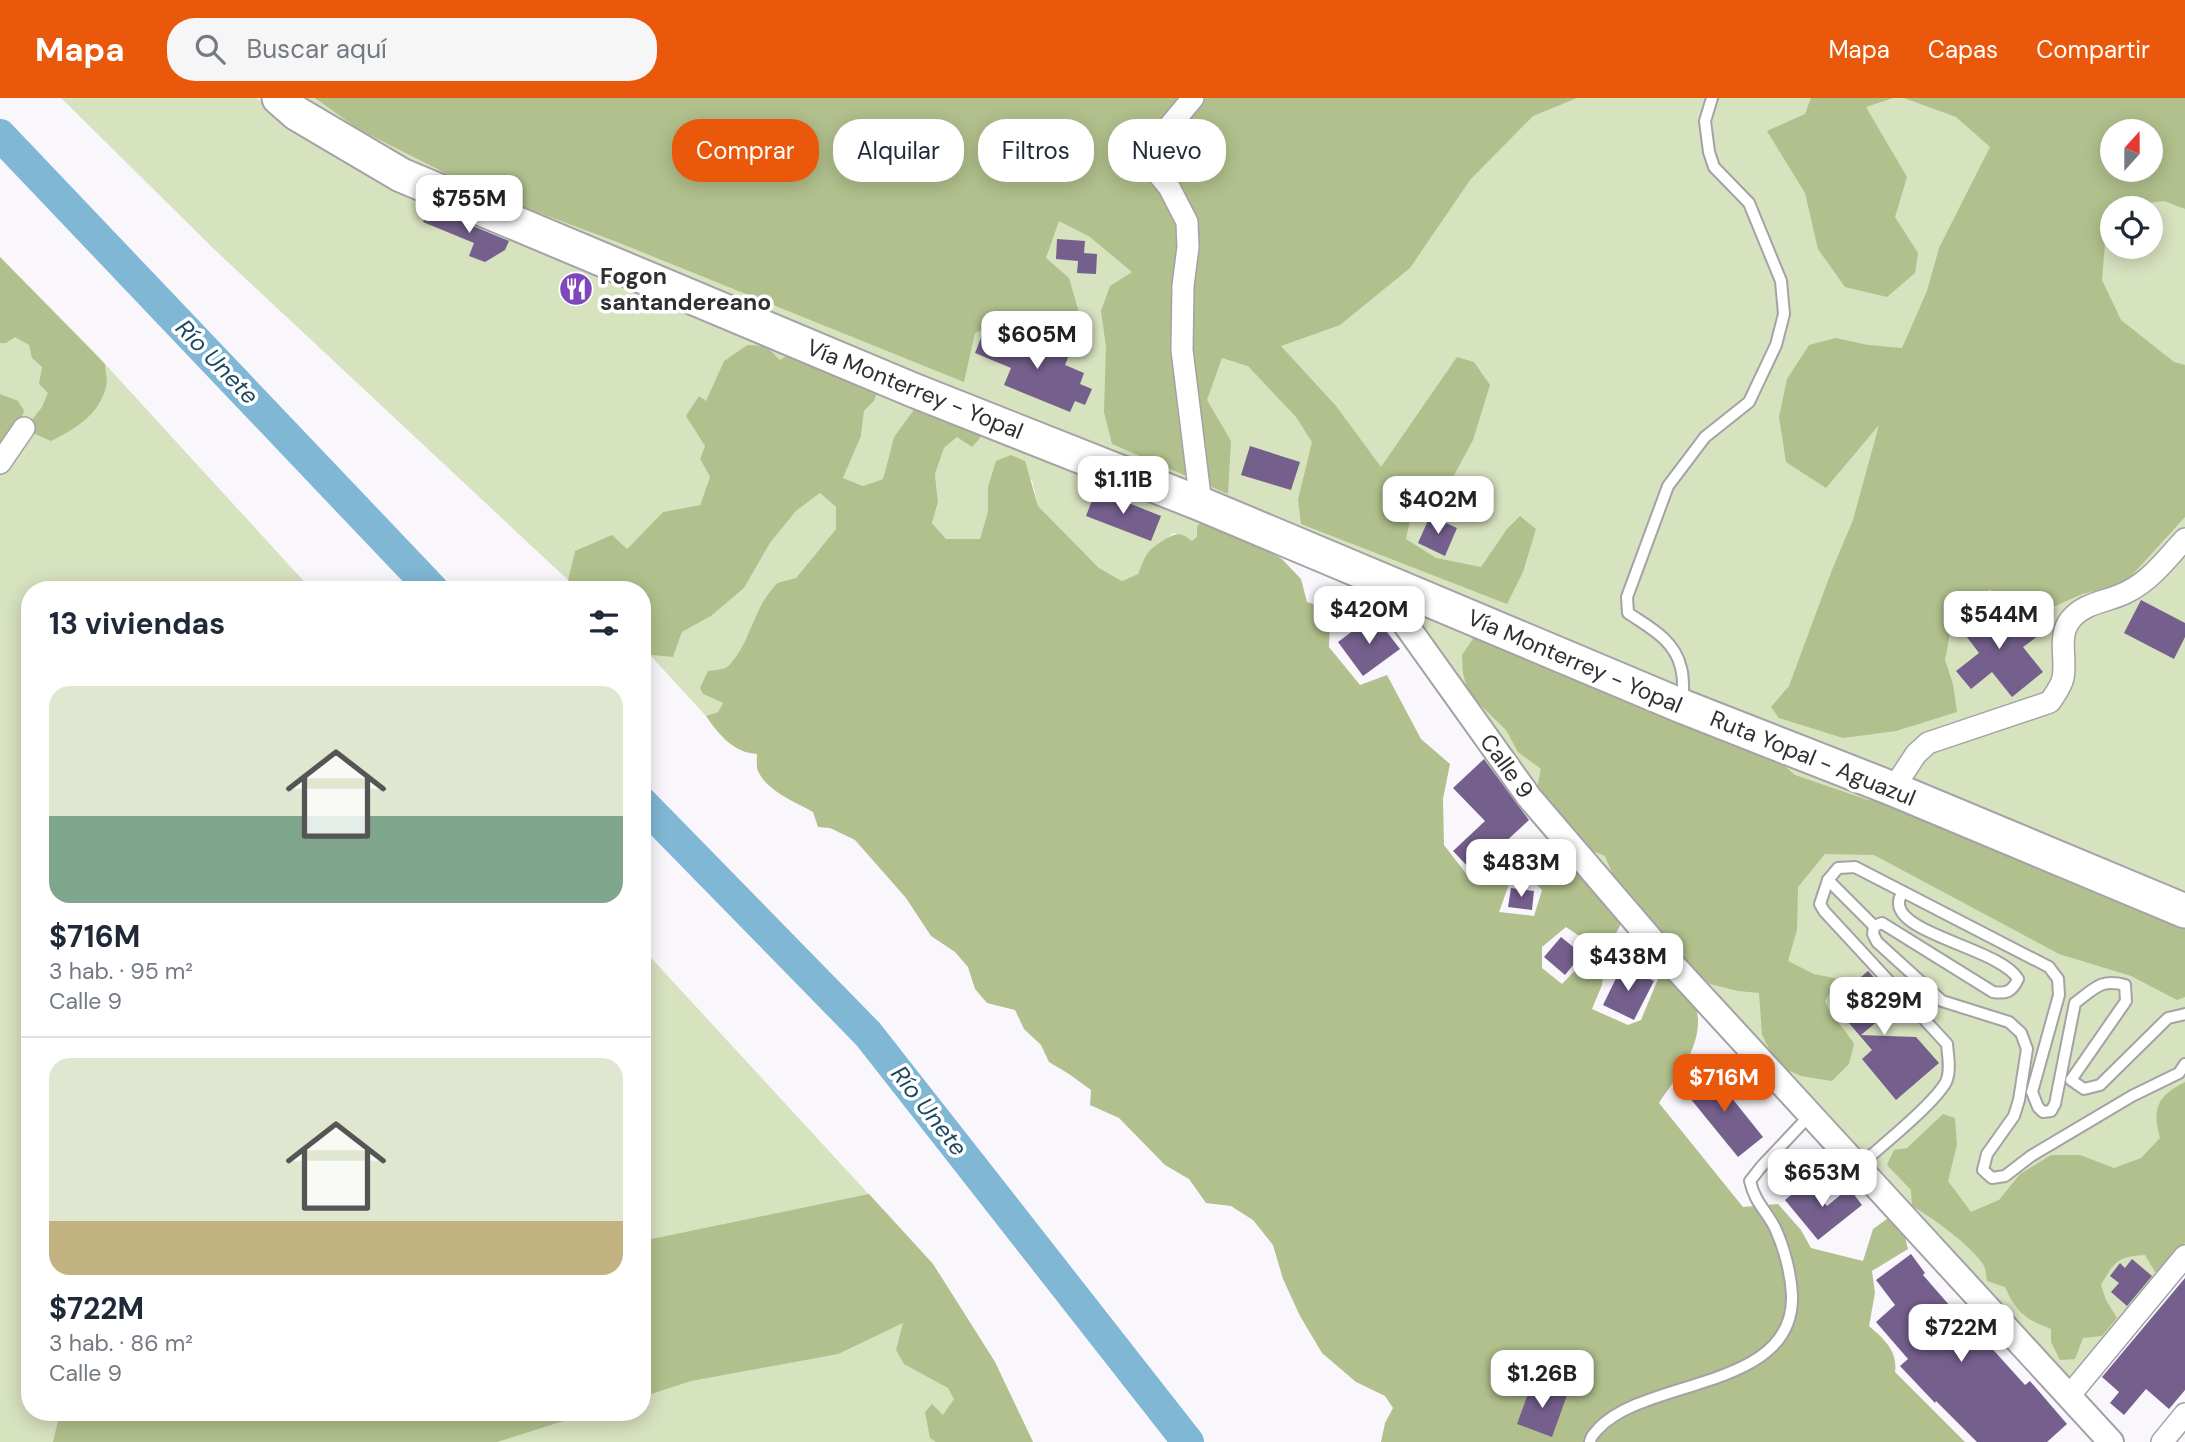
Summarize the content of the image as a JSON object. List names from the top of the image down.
{
  "streets": {
    "highway": ["Vía Monterrey - Yopal"],
    "lane": ["Ruta Yopal - Aguazul"]
  },
  "crossings": [
    ["Vía Monterrey - Yopal", "Ruta Yopal - Aguazul"]
  ],
  "water": ["Río Unete"],
  "places": {
    "restaurant": ["Fogon santandereano"]
  },
  "north": "top",
  "page": {
    "header": "Mapa",
    "search": "Buscar aquí",
    "nav": ["Mapa", "Capas", "Compartir"],
    "chip": [
      "Comprar",
      "Alquilar",
      "Filtros",
      "Nuevo"
    ],
    "price": [
      "$755M",
      "$605M",
      "$1.11B",
      "$402M",
      "$420M",
      "$544M",
      "$483M",
      "$438M",
      "$829M",
      "$716M",
      "$653M",
      "$722M",
      "$1.26B"
    ],
    "heading": "13 viviendas",
    "list": [
      {
        "name": "$716M",
        "note": "3 hab. · 95 m² · Calle 9"
      },
      {
        "name": "$722M",
        "note": "3 hab. · 86 m² · Calle 9"
      }
    ]
  }
}
